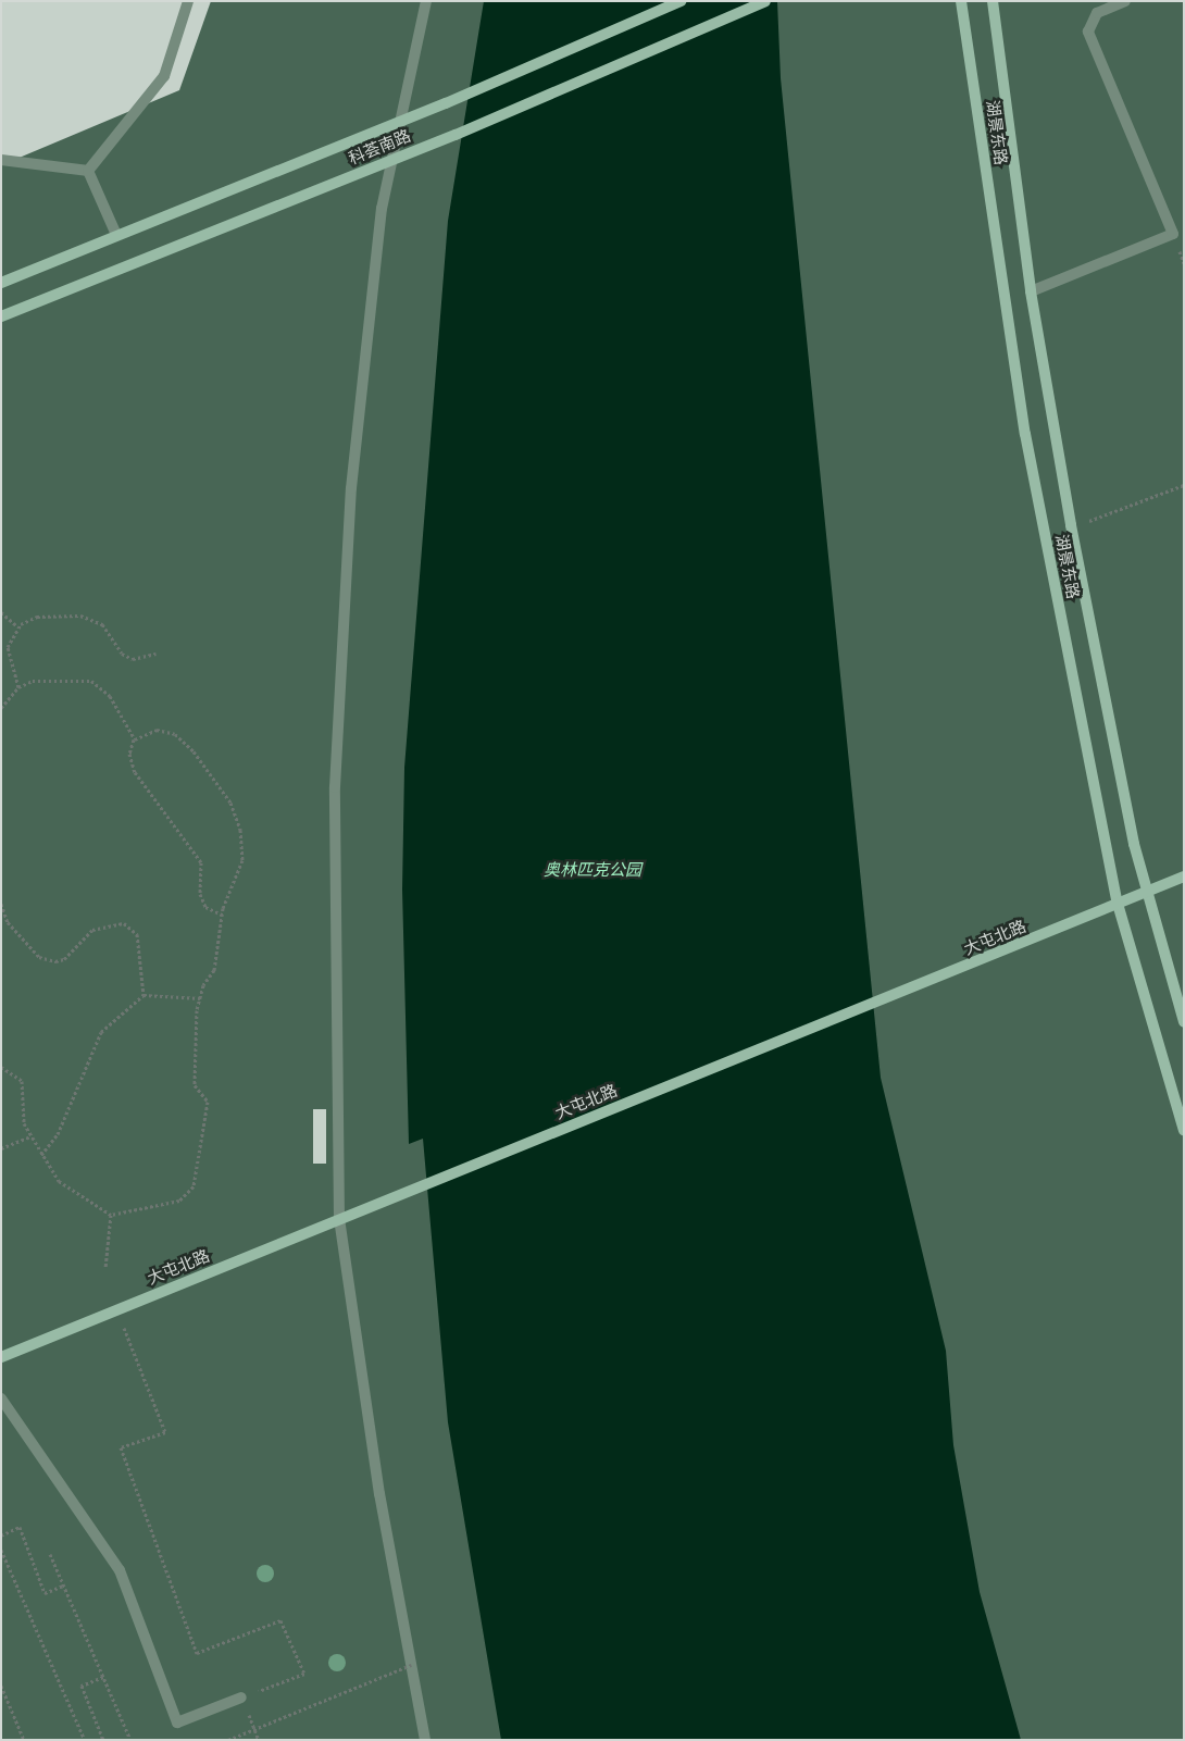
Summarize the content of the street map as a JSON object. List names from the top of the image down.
{
  "streets": {
    "street": ["湖景东路", "科荟南路", "大屯北路"]
  },
  "crossings": [
    ["湖景东路", "大屯北路"]
  ],
  "parks": ["奥林匹克公园"]
}
